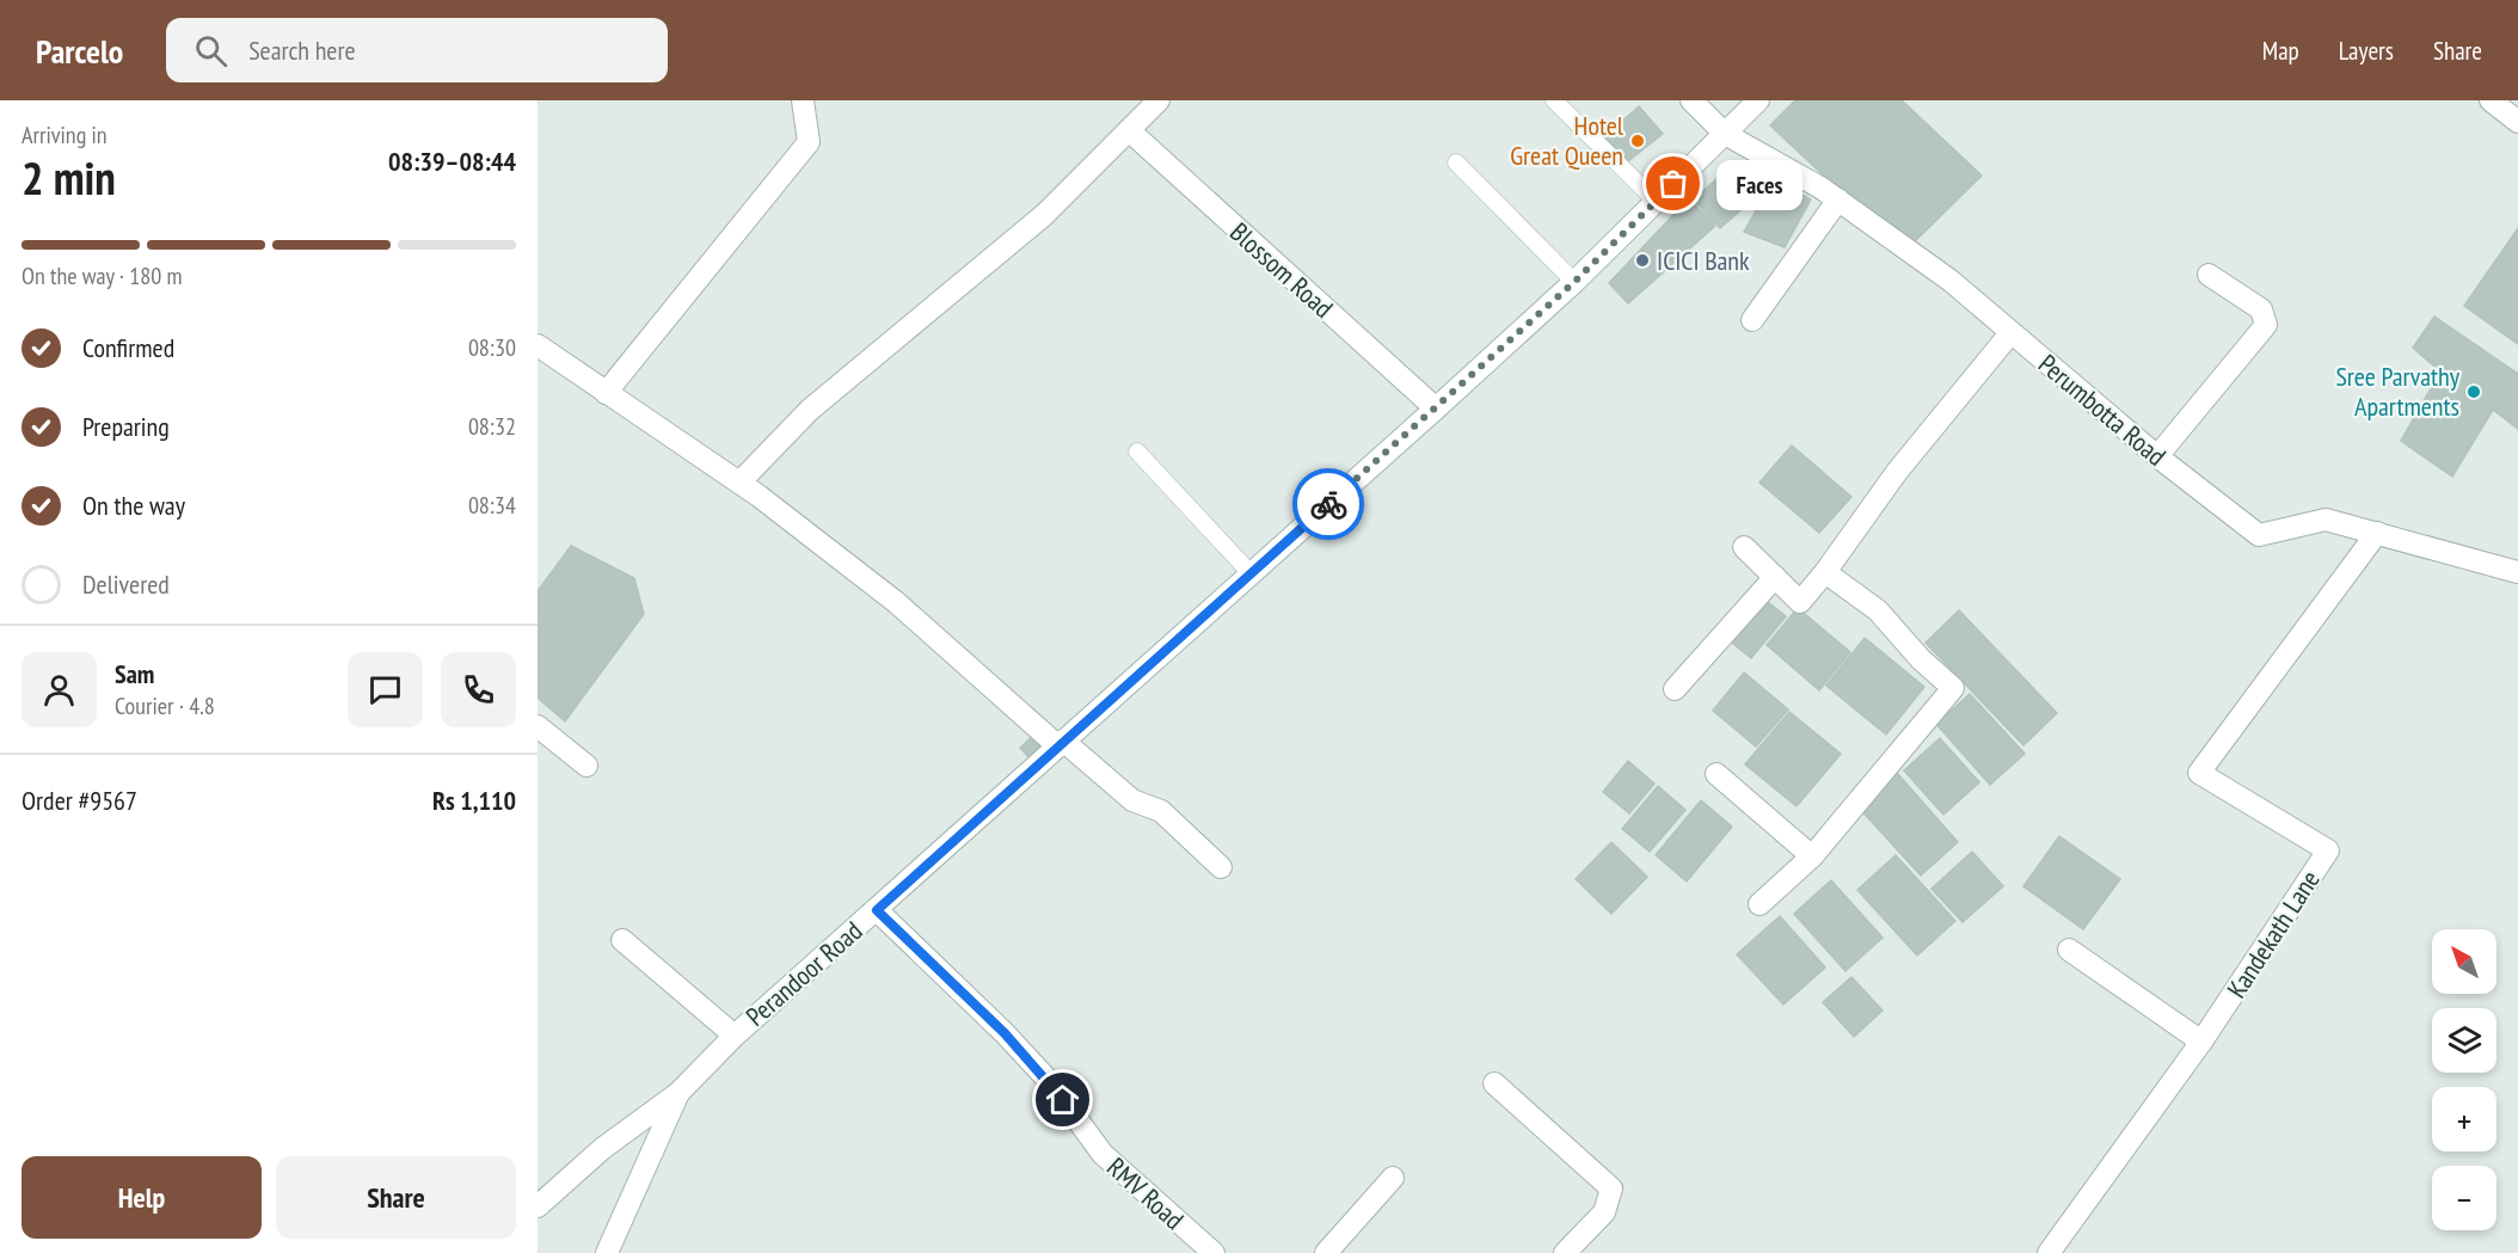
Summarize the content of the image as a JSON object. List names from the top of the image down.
{
  "streets": {
    "street": [
      "Blossom Road",
      "Perumbotta Road",
      "Kandekath Lane",
      "Perandoor Road",
      "RMV Road"
    ]
  },
  "crossings": [
    ["Blossom Road", "Perandoor Road"],
    ["Perumbotta Road", "Kandekath Lane"],
    ["Perumbotta Road", "Perandoor Road"],
    ["Perandoor Road", "RMV Road"]
  ],
  "places": [
    "Hotel Great Queen",
    "Faces",
    "ICICI Bank",
    "Sree Parvathy Apartments"
  ],
  "north": "top left",
  "page": {
    "header": "Parcelo",
    "search": "Search here",
    "nav": ["Map", "Layers", "Share"],
    "heading": ["2 min", "Arriving in", "08:39–08:44"],
    "panel": [
      "Sam",
      "Courier · 4.8",
      "Order #9567",
      "Rs 1,110"
    ],
    "bubble": "Faces",
    "bar": "On the way · 180 m",
    "list": [
      ["Confirmed", "08:30"],
      ["Preparing", "08:32"],
      ["On the way", "08:34"],
      "Delivered"
    ],
    "map_buttons": ["+", "−"],
    "buttons": ["Help", "Share"]
  }
}
